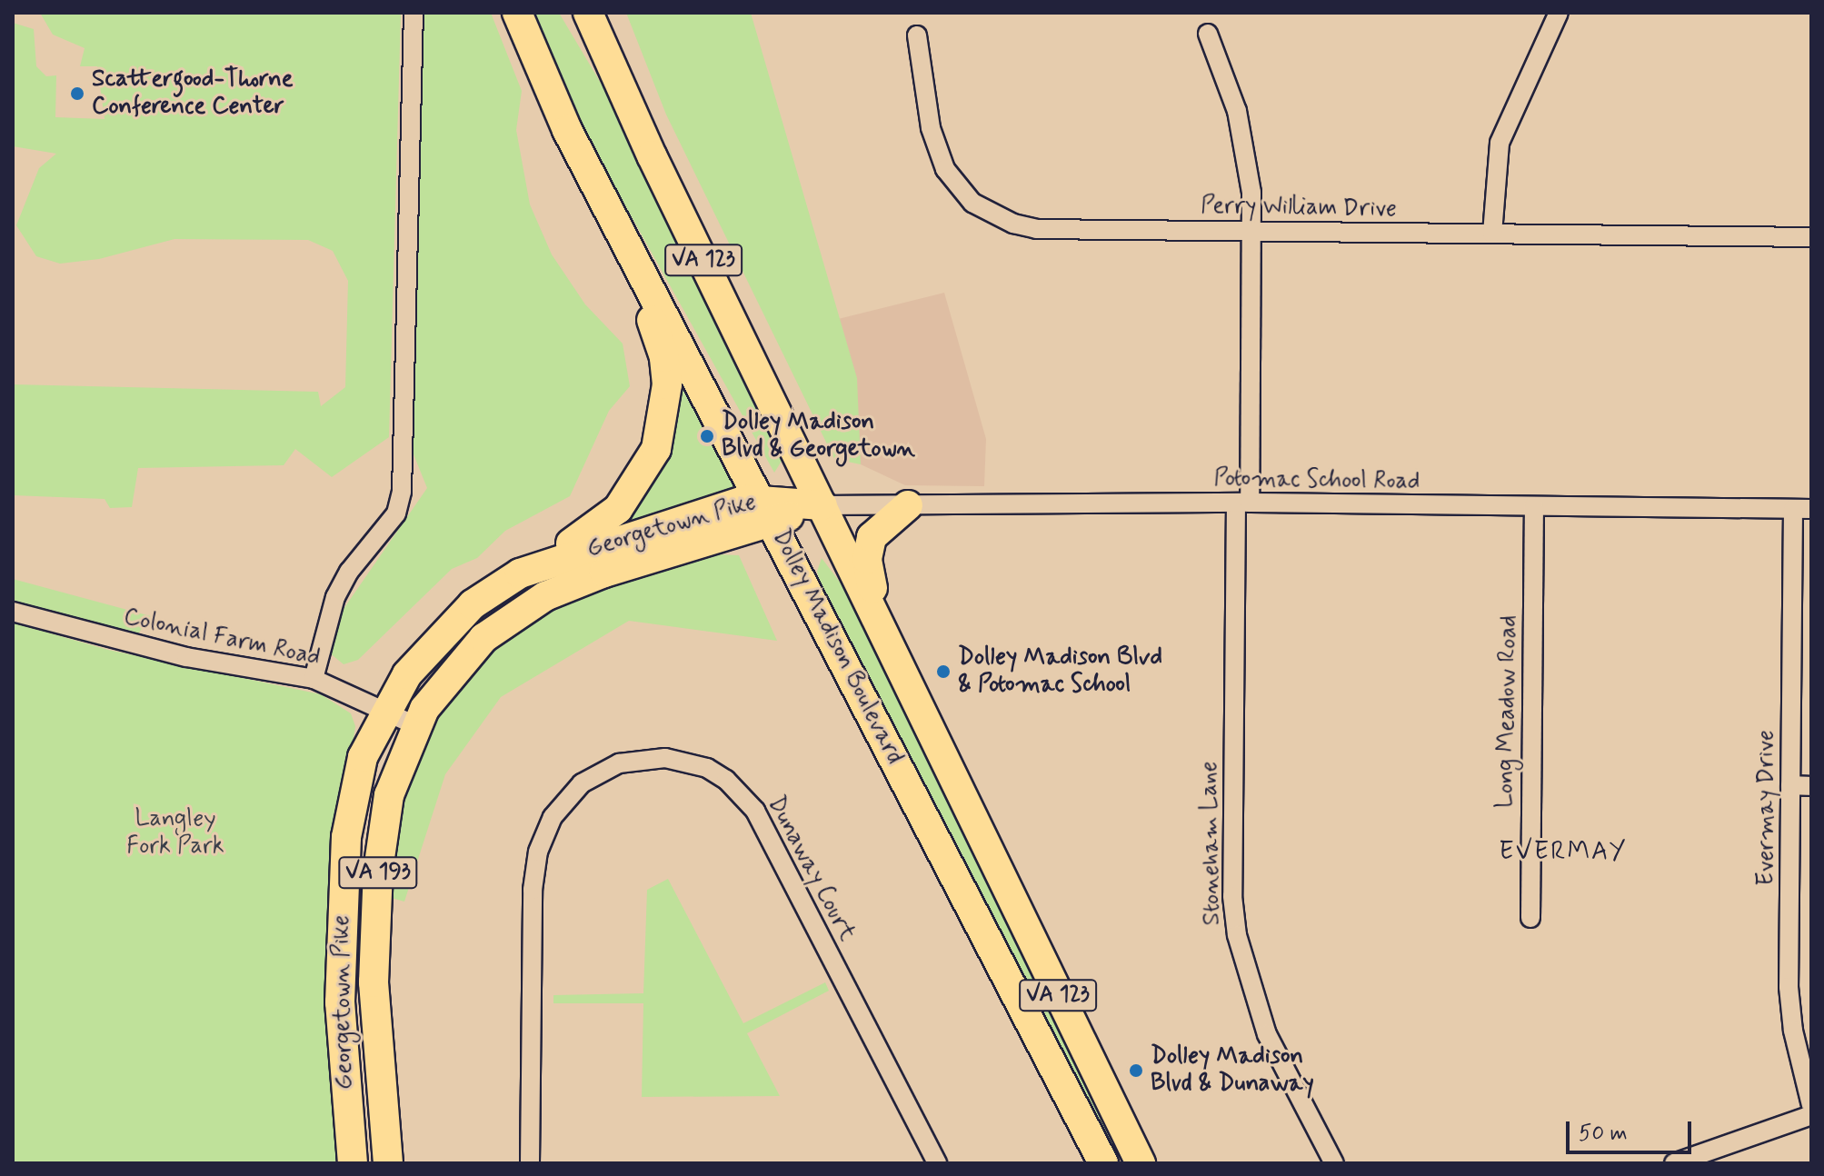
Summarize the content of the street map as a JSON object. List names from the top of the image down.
{
  "streets": {
    "main road": [
      "VA 123",
      "Georgetown Pike",
      "Dolley Madison Boulevard",
      "VA 193"
    ],
    "street": [
      "Perry William Drive",
      "Potomac School Road",
      "Colonial Farm Road",
      "Long Meadow Road",
      "Evermay Drive",
      "Stoneham Lane",
      "Dunaway Court"
    ]
  },
  "crossings": [
    ["Perry William Drive", "Stoneham Lane"],
    ["Potomac School Road", "Georgetown Pike"],
    ["Potomac School Road", "Dolley Madison Boulevard"],
    ["Potomac School Road", "Long Meadow Road"],
    ["Potomac School Road", "Evermay Drive"],
    ["Potomac School Road", "Stoneham Lane"],
    ["Georgetown Pike", "Colonial Farm Road"],
    ["Georgetown Pike", "Dolley Madison Boulevard"]
  ],
  "districts": ["EVERMAY"],
  "parks": ["Langley Fork Park"],
  "places": [
    "Scattergood-Thorne Conference Center",
    "Dolley Madison Blvd & Georgetown",
    "Dolley Madison Blvd & Potomac School",
    "Dolley Madison Blvd & Dunaway"
  ],
  "scale_bar": "50 m"
}
